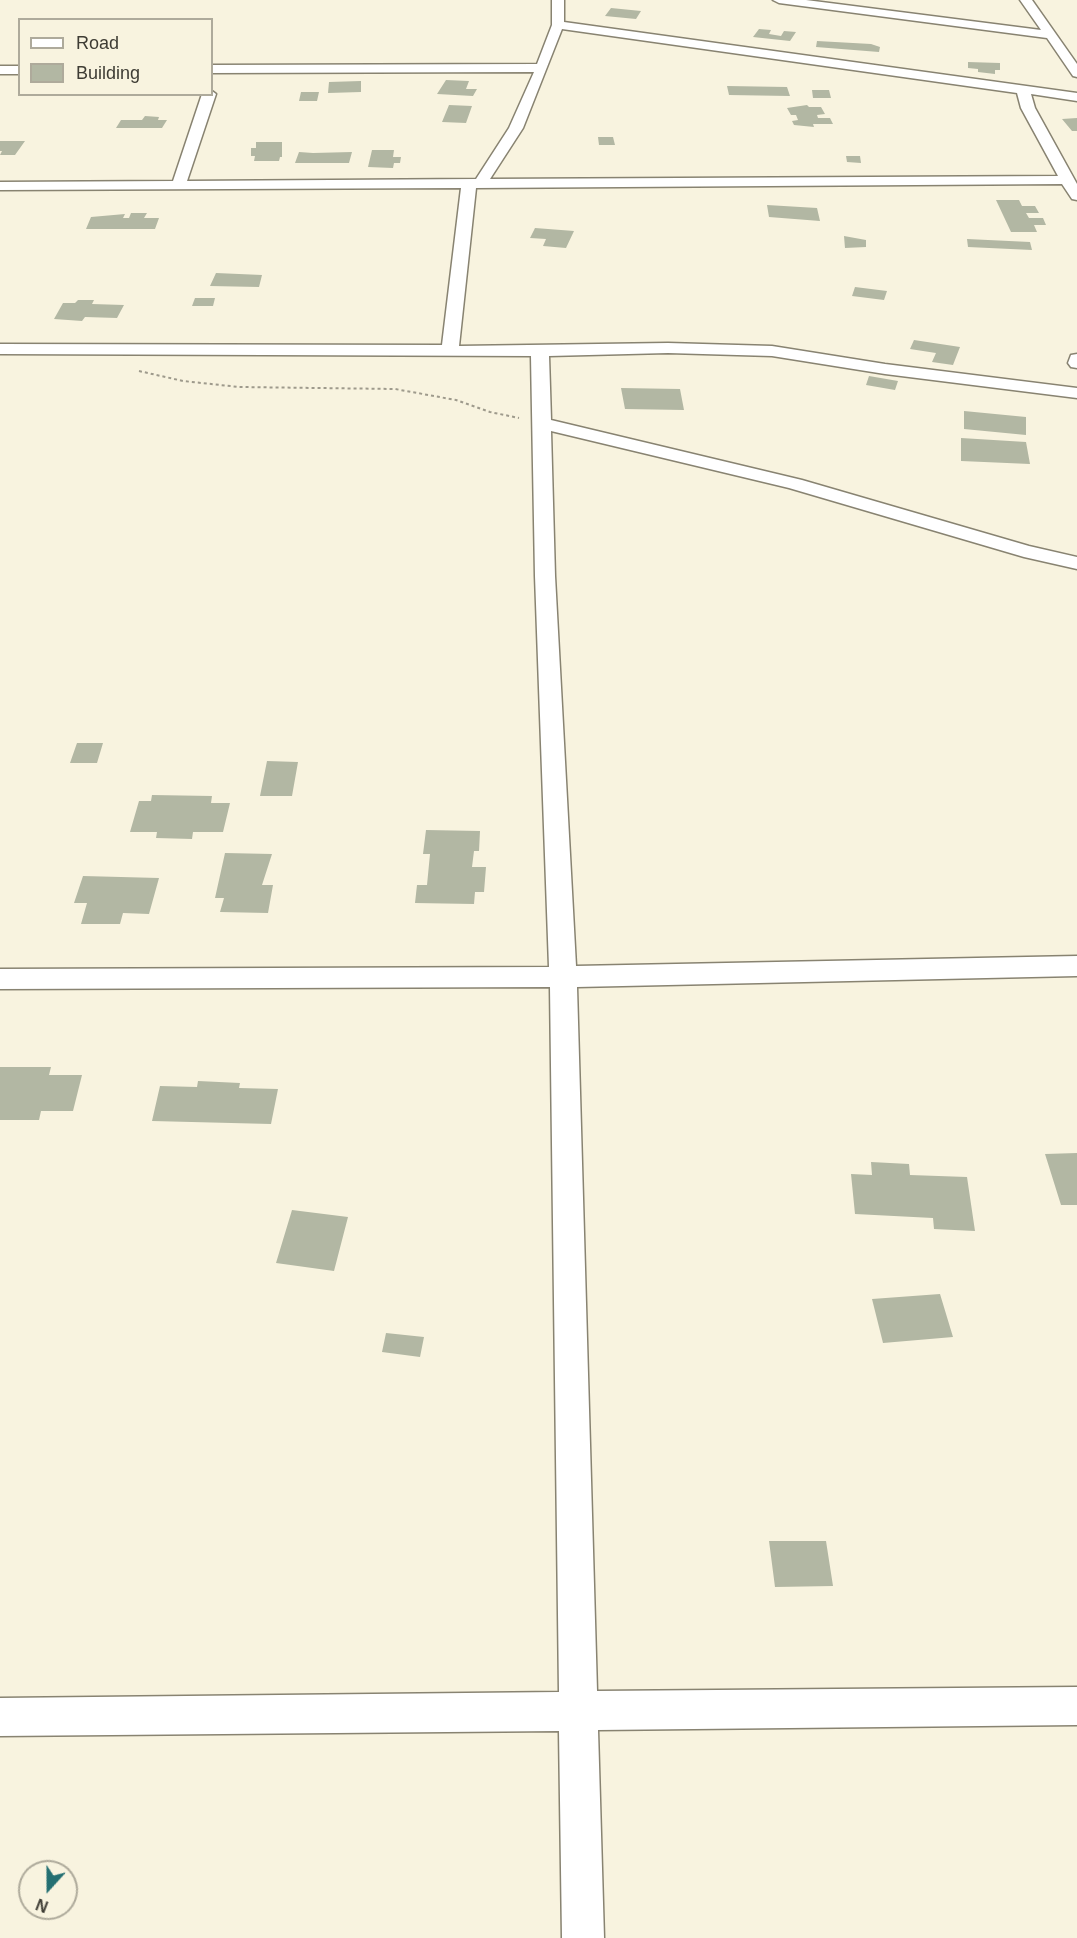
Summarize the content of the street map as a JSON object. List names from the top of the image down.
{
  "legend": ["Road", "Building"],
  "north": "bottom"
}
